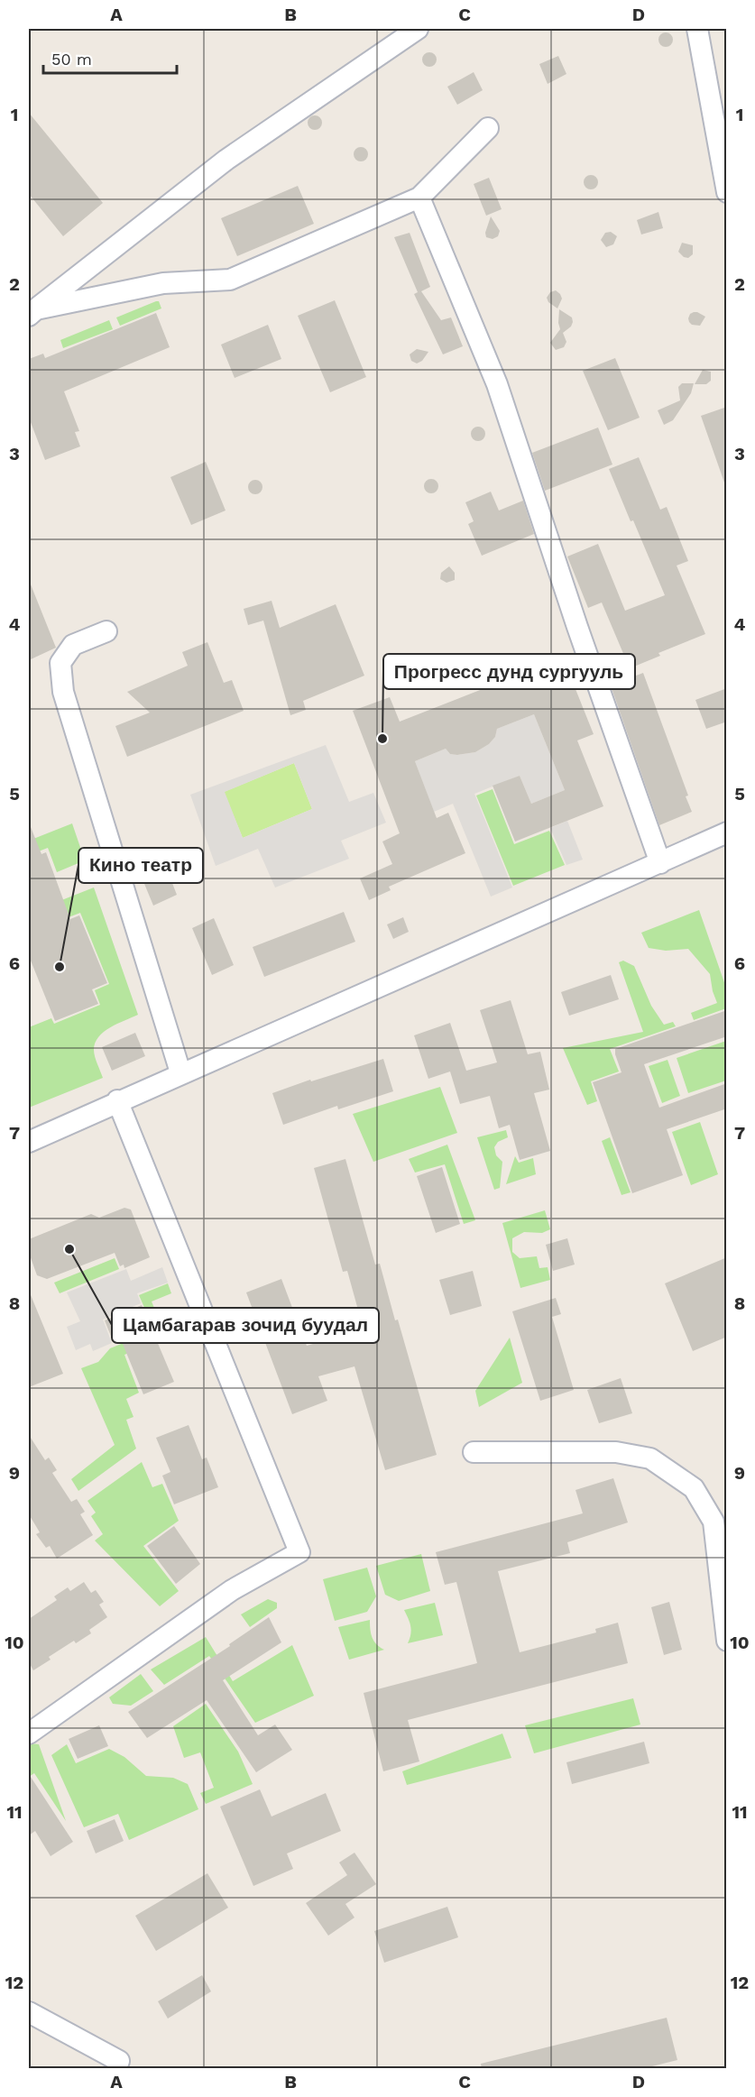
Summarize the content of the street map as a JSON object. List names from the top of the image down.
{
  "places": ["Прогресс дунд сургууль", "Кино театр", "Цамбагарав зочид буудал"],
  "scale_bar": "50 m",
  "grid": {
    "columns": [
      "A",
      "B",
      "C",
      "D"
    ],
    "rows": [
      "1",
      "2",
      "3",
      "4",
      "5",
      "6",
      "7",
      "8",
      "9",
      "10",
      "11",
      "12"
    ]
  }
}
